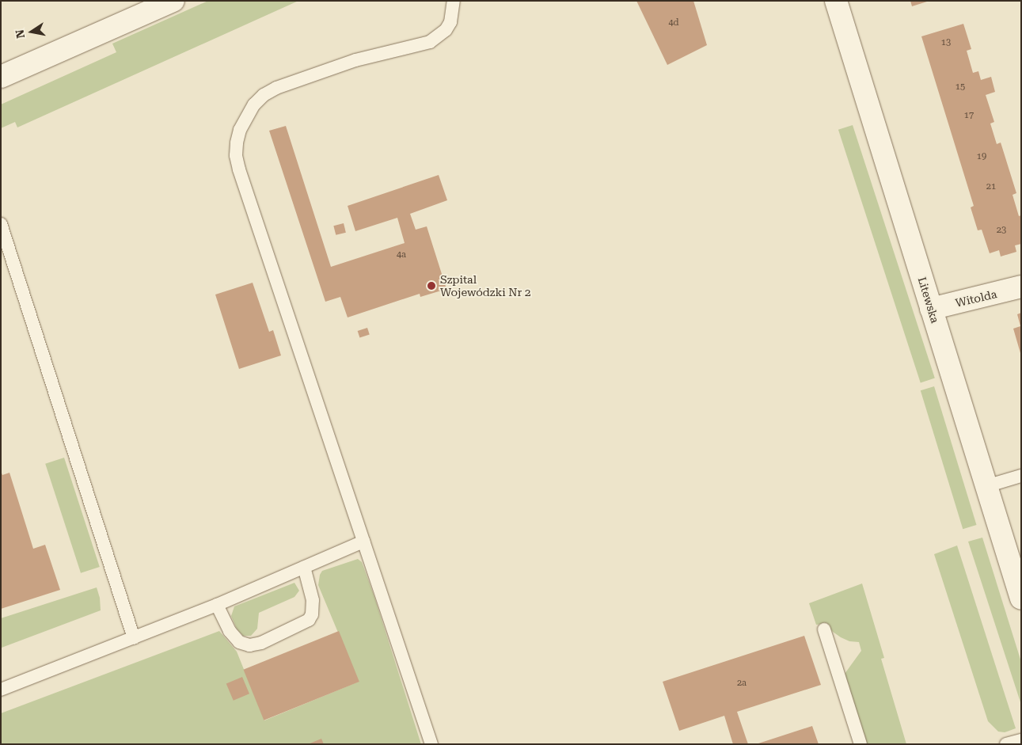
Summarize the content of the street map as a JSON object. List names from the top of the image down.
{
  "streets": {
    "street": ["Witolda", "Litewska"]
  },
  "crossings": [
    ["Witolda", "Litewska"]
  ],
  "places": ["Szpital Wojewódzki Nr 2"],
  "house_numbers": [
    "4d",
    "13",
    "15",
    "17",
    "19",
    "21",
    "23",
    "4a",
    "2a"
  ],
  "north": "left"
}
